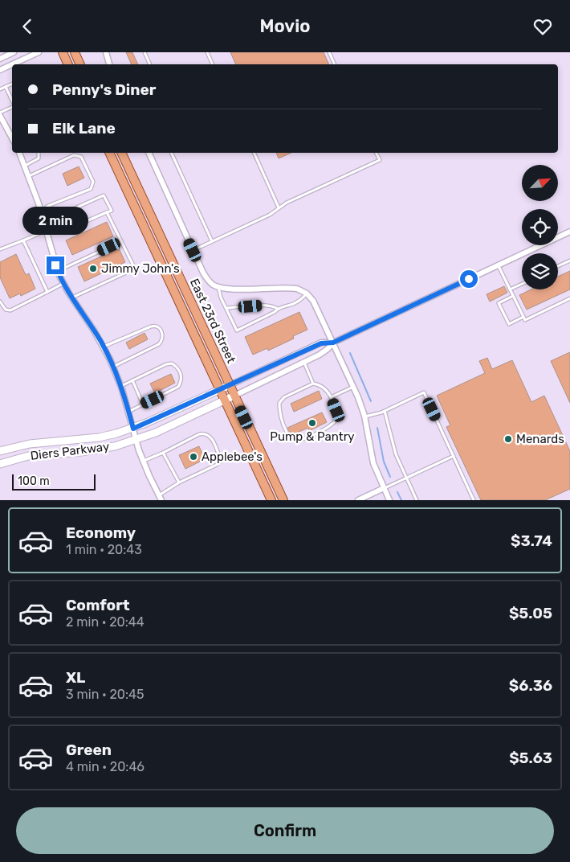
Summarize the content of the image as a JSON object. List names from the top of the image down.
{
  "streets": {
    "main road": ["East 23rd Street", "Diers Parkway"]
  },
  "crossings": [
    ["East 23rd Street", "Diers Parkway"]
  ],
  "places": [
    "Jimmy John's",
    "Pump & Pantry",
    "Menards",
    "Applebee's"
  ],
  "scale_bar": "100 m",
  "north": "top right",
  "page": {
    "header": "Movio",
    "banner": ["Penny's Diner", "Elk Lane"],
    "bubble": "2 min",
    "scale": "100 m",
    "list": [
      {
        "name": "Economy",
        "note": "1 min · 20:43",
        "value": "$3.74"
      },
      {
        "name": "Comfort",
        "note": "2 min · 20:44",
        "value": "$5.05"
      },
      {
        "name": "XL",
        "note": "3 min · 20:45",
        "value": "$6.36"
      },
      {
        "name": "Green",
        "note": "4 min · 20:46",
        "value": "$5.63"
      }
    ],
    "buttons": "Confirm"
  }
}
